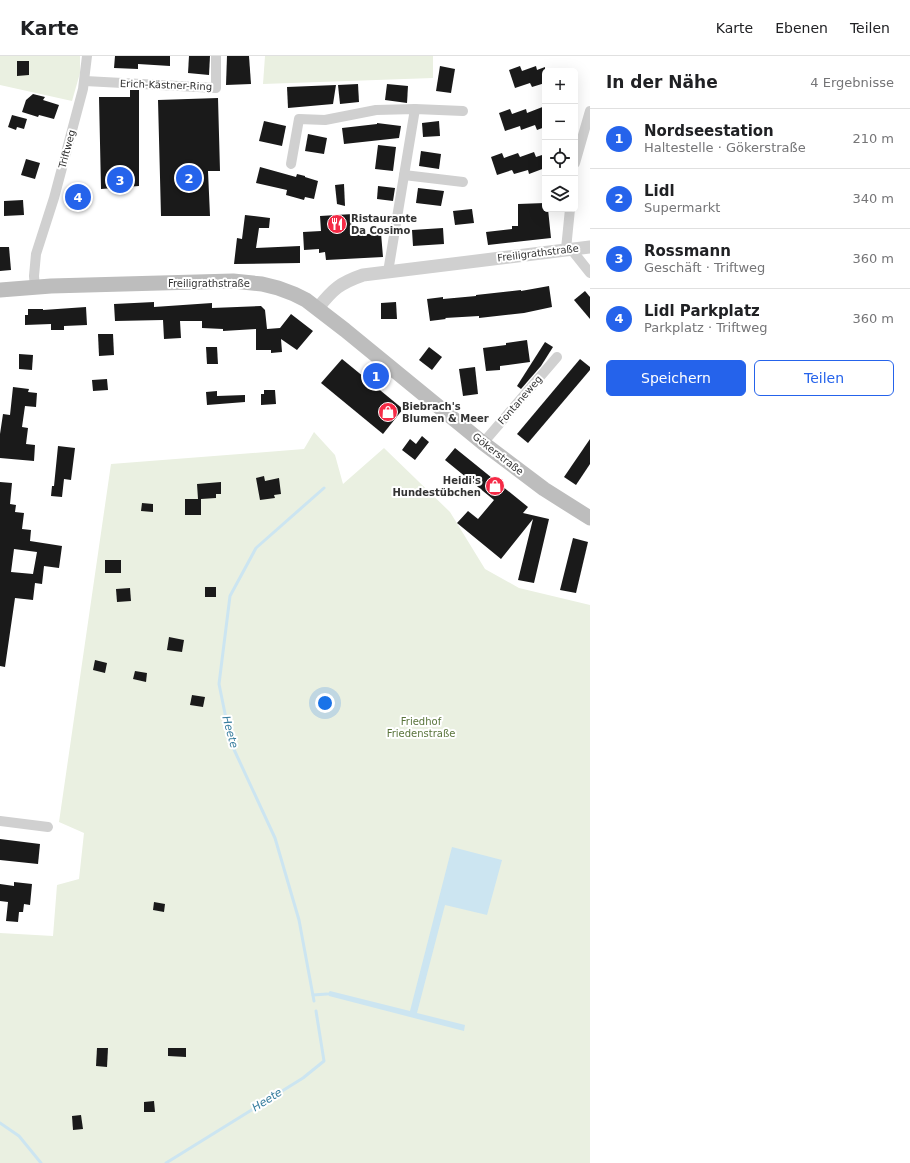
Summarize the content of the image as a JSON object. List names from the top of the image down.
{
  "streets": {
    "main road": ["Freiligrathstraße", "Gökerstraße"],
    "street": ["Erich-Kästner-Ring", "Triftweg", "Fontaneweg"]
  },
  "crossings": [
    ["Erich-Kästner-Ring", "Triftweg"],
    ["Triftweg", "Freiligrathstraße"],
    ["Freiligrathstraße", "Gökerstraße"],
    ["Fontaneweg", "Gökerstraße"]
  ],
  "water": ["Heete"],
  "parks": ["Friedhof Friedenstraße"],
  "places": {
    "restaurant": ["Ristaurante Da Cosimo"],
    "shop": ["Biebrach's Blumen & Meer", "Heidi's Hundestübchen"]
  },
  "page": {
    "header": "Karte",
    "nav": ["Karte", "Ebenen", "Teilen"],
    "heading": ["In der Nähe", "4 Ergebnisse"],
    "map_buttons": ["+", "−"],
    "list": [
      {
        "mark": "1",
        "name": "Nordseestation",
        "note": "Haltestelle · Gökerstraße",
        "value": "210 m"
      },
      {
        "mark": "2",
        "name": "Lidl",
        "note": "Supermarkt",
        "value": "340 m"
      },
      {
        "mark": "3",
        "name": "Rossmann",
        "note": "Geschäft · Triftweg",
        "value": "360 m"
      },
      {
        "mark": "4",
        "name": "Lidl Parkplatz",
        "note": "Parkplatz · Triftweg",
        "value": "360 m"
      }
    ],
    "pins": [
      "2",
      "3",
      "4",
      "1"
    ],
    "buttons": ["Speichern", "Teilen"]
  }
}
